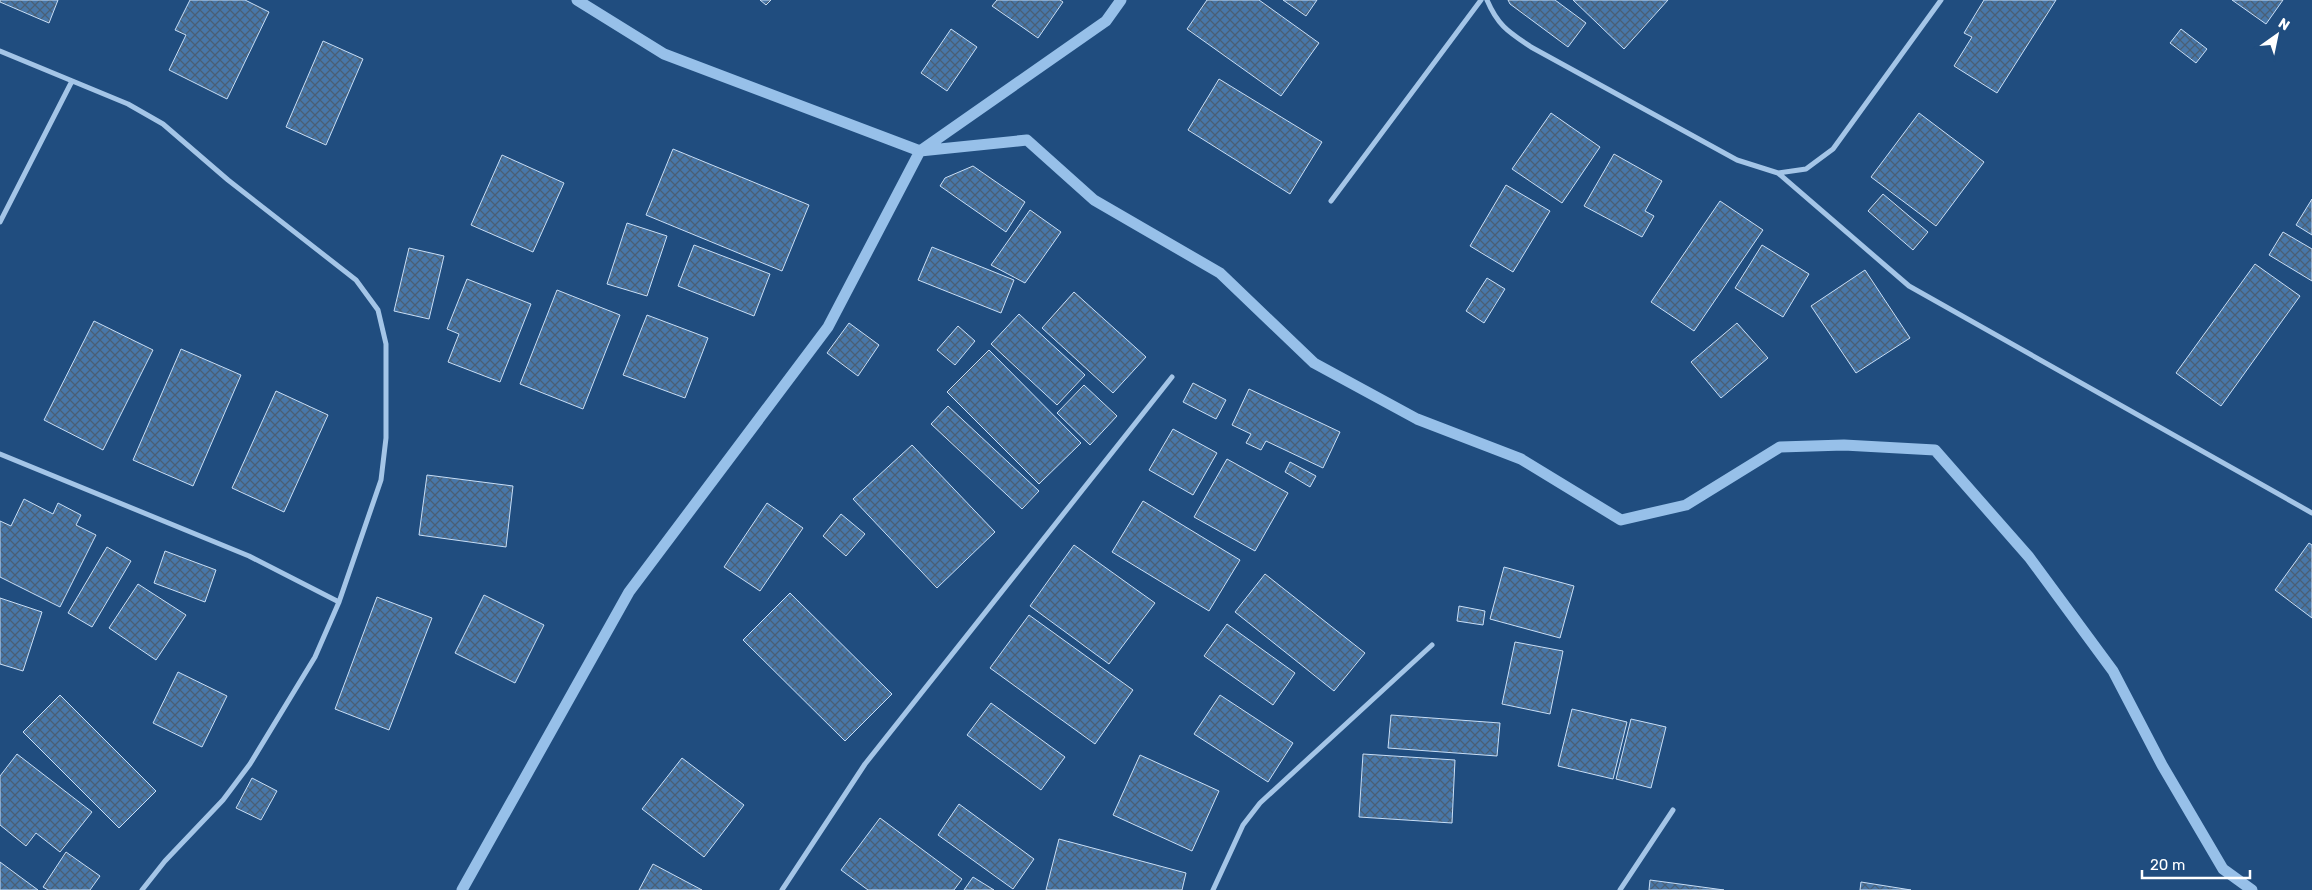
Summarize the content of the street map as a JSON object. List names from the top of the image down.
{
  "scale_bar": "20 m",
  "north": "top right"
}
